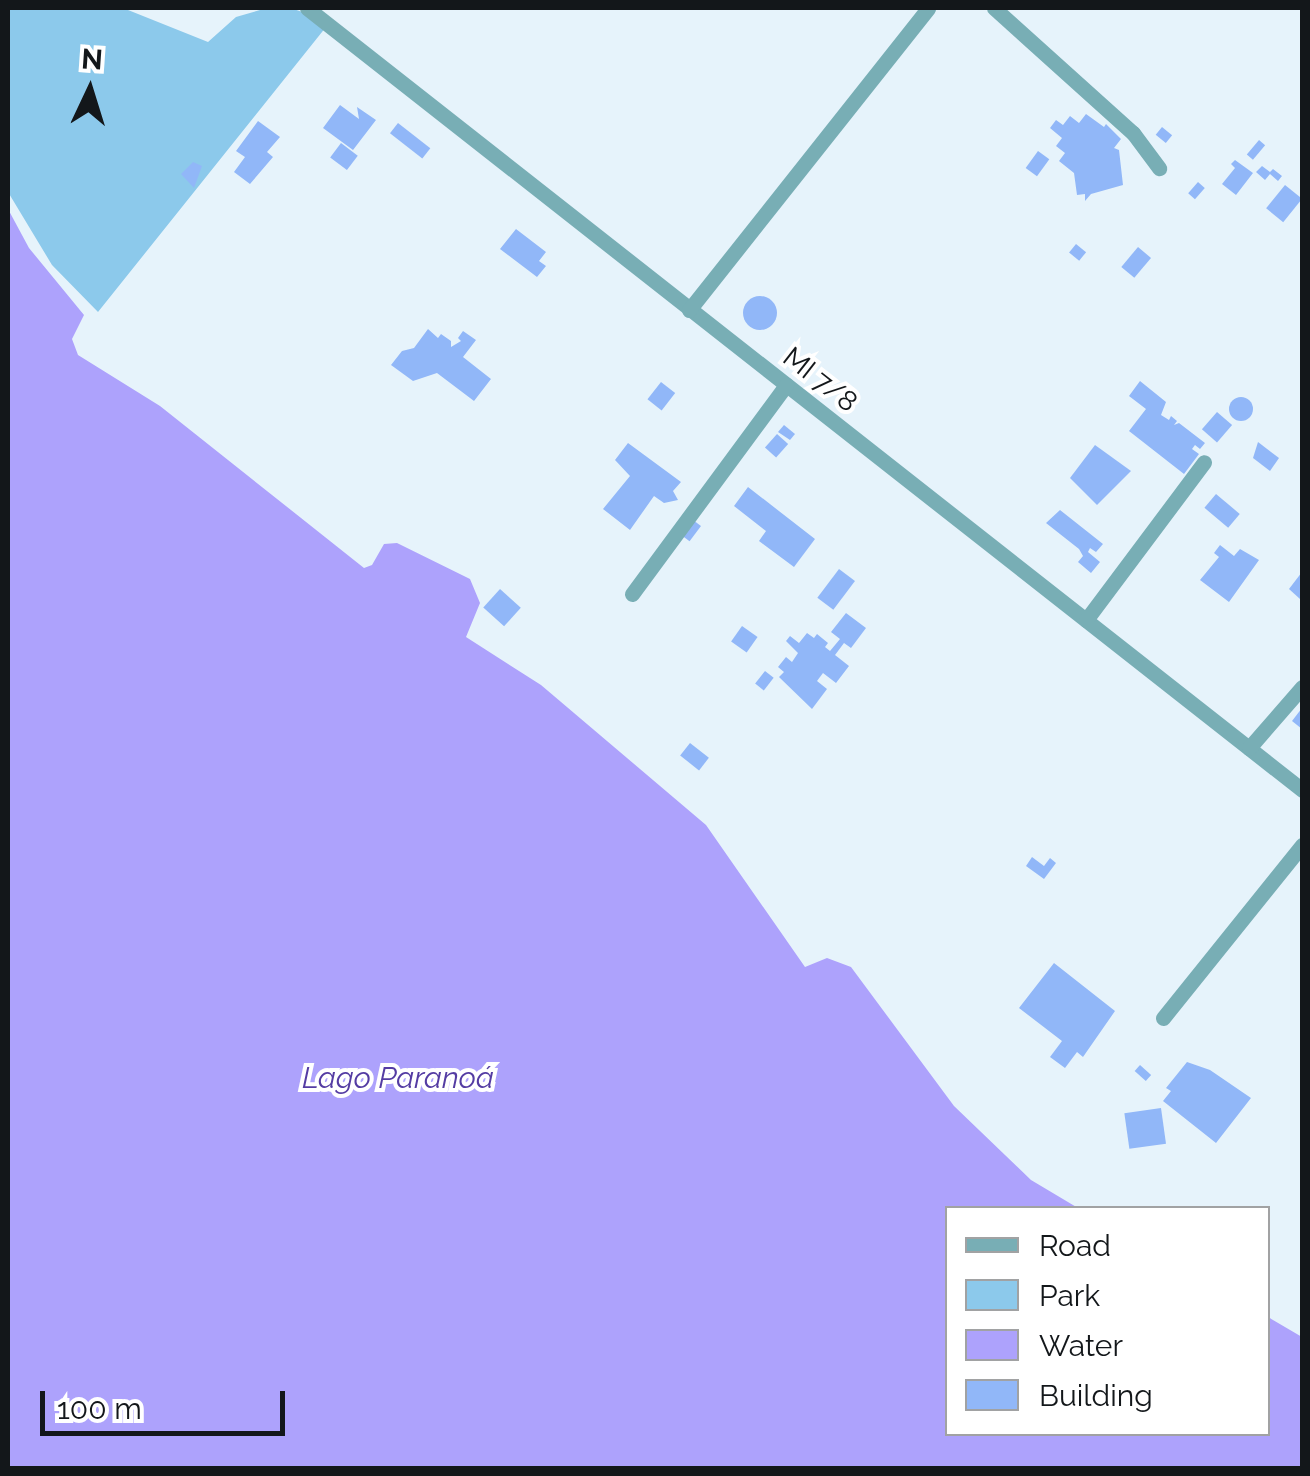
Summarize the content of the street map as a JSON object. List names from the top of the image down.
{
  "streets": {
    "street": ["MI 7/8"]
  },
  "water": ["Lago Paranoá"],
  "legend": [
    "Road",
    "Park",
    "Water",
    "Building"
  ],
  "scale_bar": "100 m",
  "north": "top"
}
